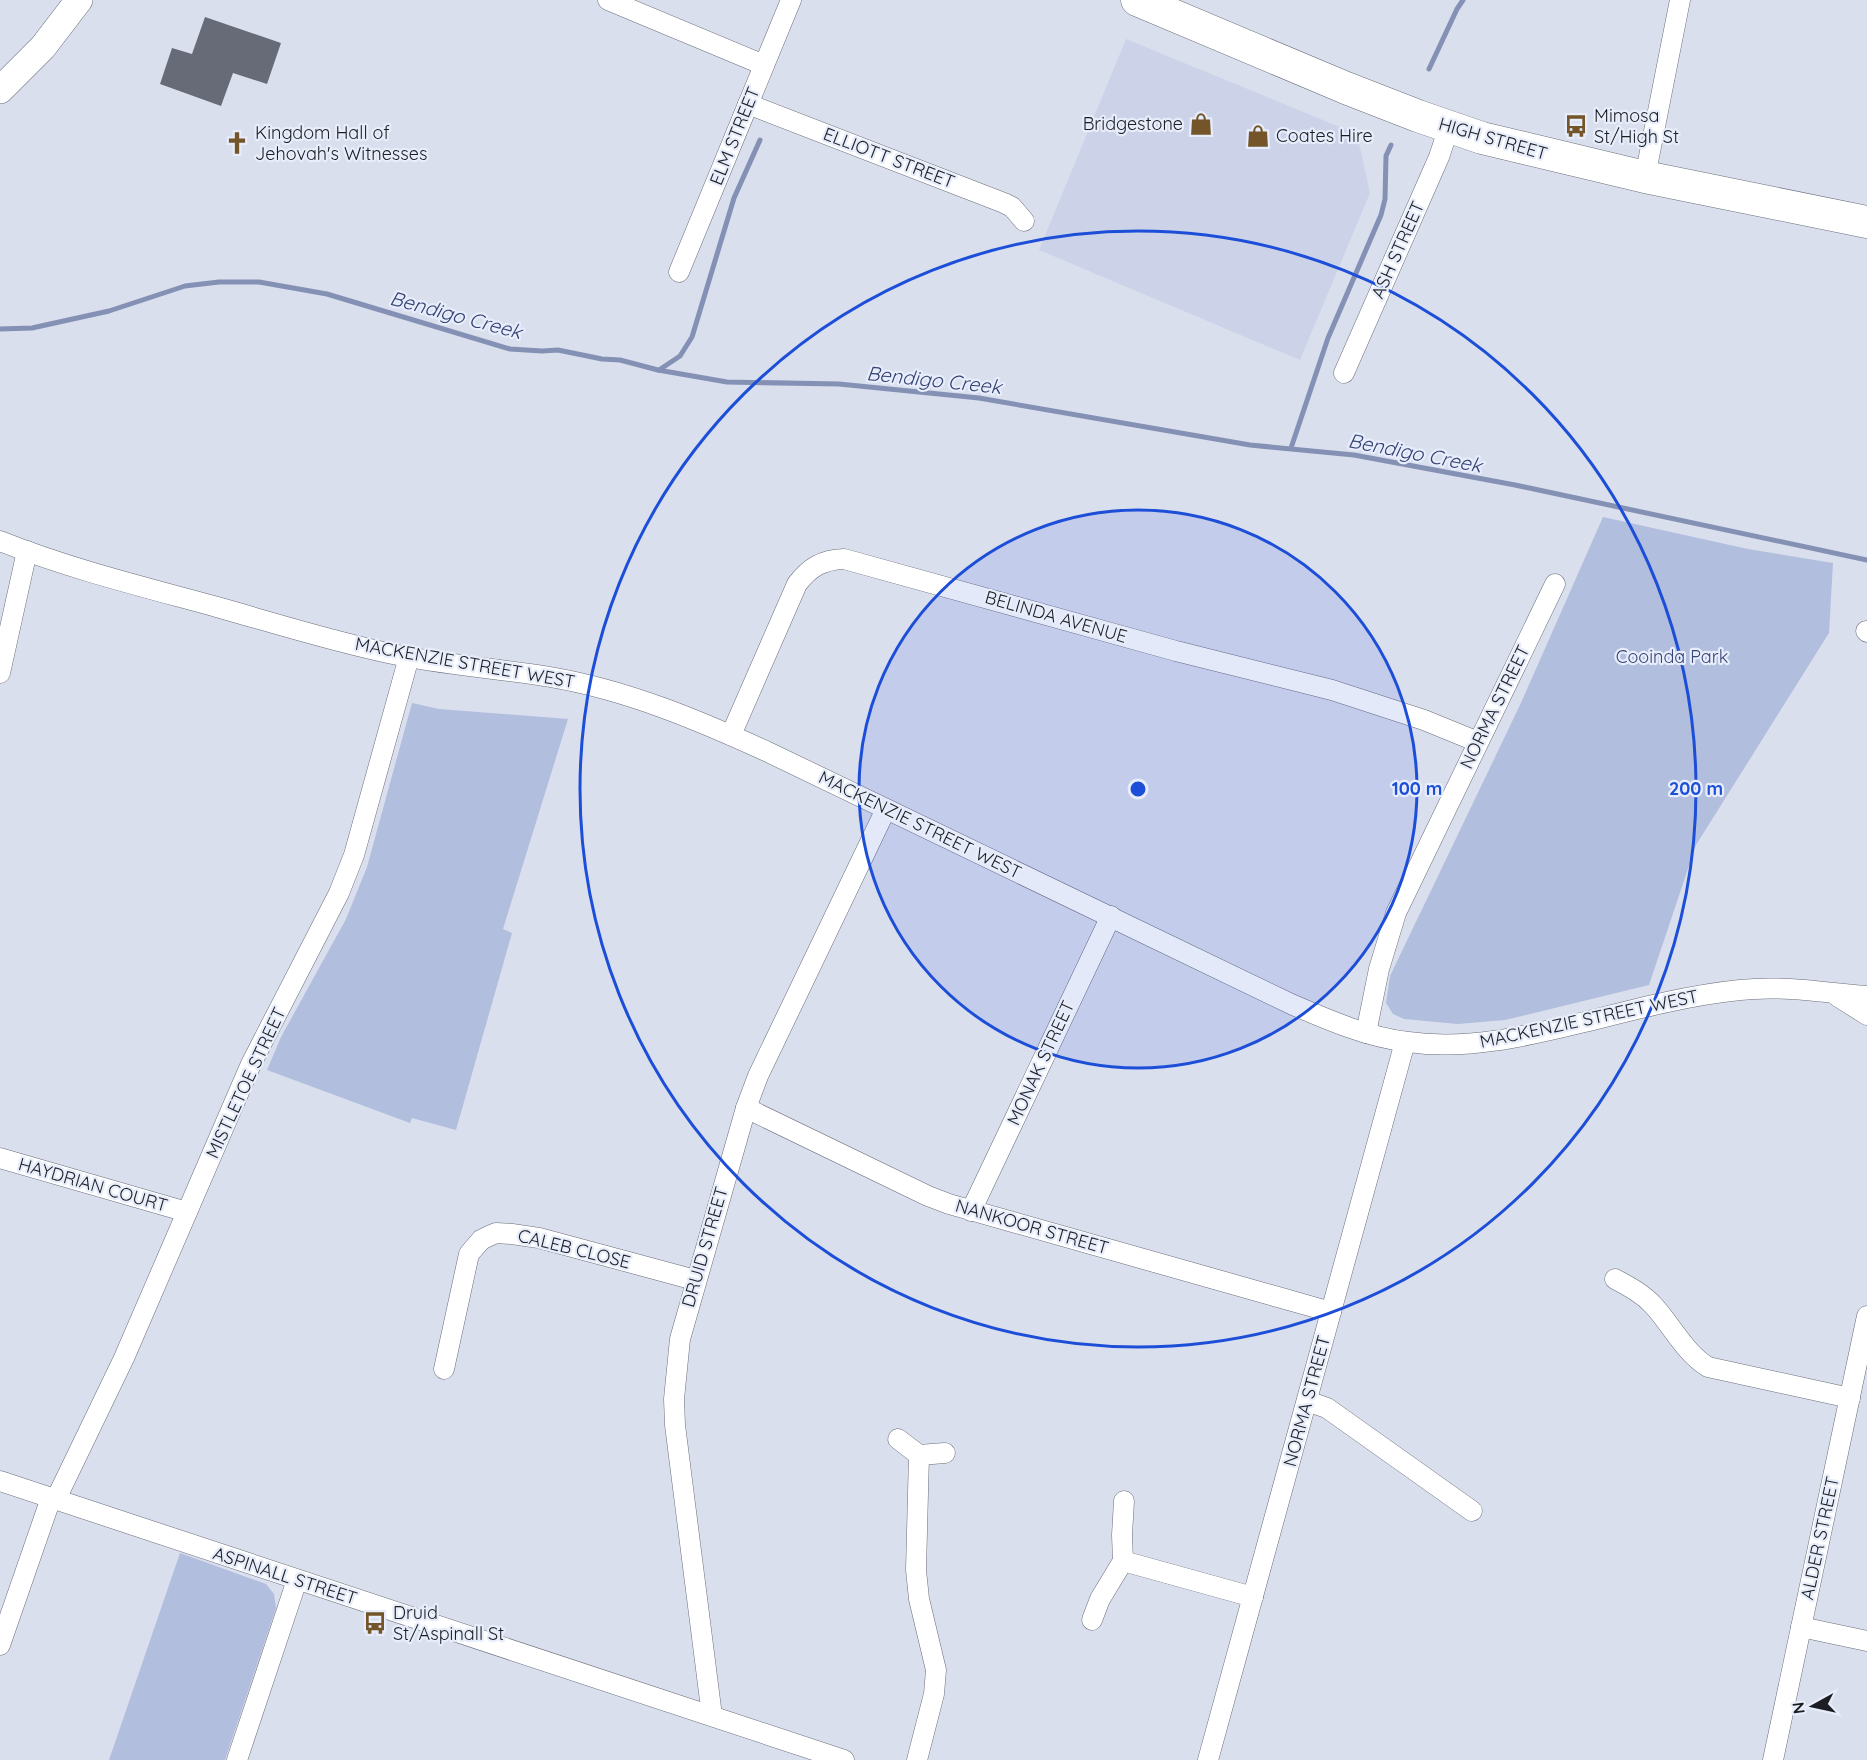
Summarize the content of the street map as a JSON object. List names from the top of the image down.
{
  "streets": {
    "highway": ["HIGH STREET"],
    "street": [
      "ELM STREET",
      "ELLIOTT STREET",
      "ASH STREET",
      "BELINDA AVENUE",
      "MACKENZIE STREET WEST",
      "NORMA STREET",
      "MONAK STREET",
      "MISTLETOE STREET",
      "HAYDRIAN COURT",
      "NANKOOR STREET",
      "DRUID STREET",
      "CALEB CLOSE",
      "ALDER STREET",
      "ASPINALL STREET"
    ]
  },
  "crossings": [
    ["ELM STREET", "ELLIOTT STREET"],
    ["HIGH STREET", "ASH STREET"],
    ["BELINDA AVENUE", "MACKENZIE STREET WEST"],
    ["BELINDA AVENUE", "NORMA STREET"],
    ["MACKENZIE STREET WEST", "NORMA STREET"],
    ["MACKENZIE STREET WEST", "MONAK STREET"],
    ["MACKENZIE STREET WEST", "MISTLETOE STREET"],
    ["MACKENZIE STREET WEST", "DRUID STREET"],
    ["NORMA STREET", "NANKOOR STREET"],
    ["MONAK STREET", "NANKOOR STREET"],
    ["MISTLETOE STREET", "HAYDRIAN COURT"],
    ["MISTLETOE STREET", "ASPINALL STREET"],
    ["NANKOOR STREET", "DRUID STREET"],
    ["DRUID STREET", "CALEB CLOSE"],
    ["DRUID STREET", "ASPINALL STREET"]
  ],
  "water": ["Bendigo Creek"],
  "parks": ["Cooinda Park"],
  "places": {
    "shop": ["Bridgestone", "Coates Hire"],
    "bus stop": ["Mimosa St/High St", "Druid St/Aspinall St"],
    "church": ["Kingdom Hall of Jehovah's Witnesses"]
  },
  "north": "left",
  "rings": ["100 m", "200 m"]
}
